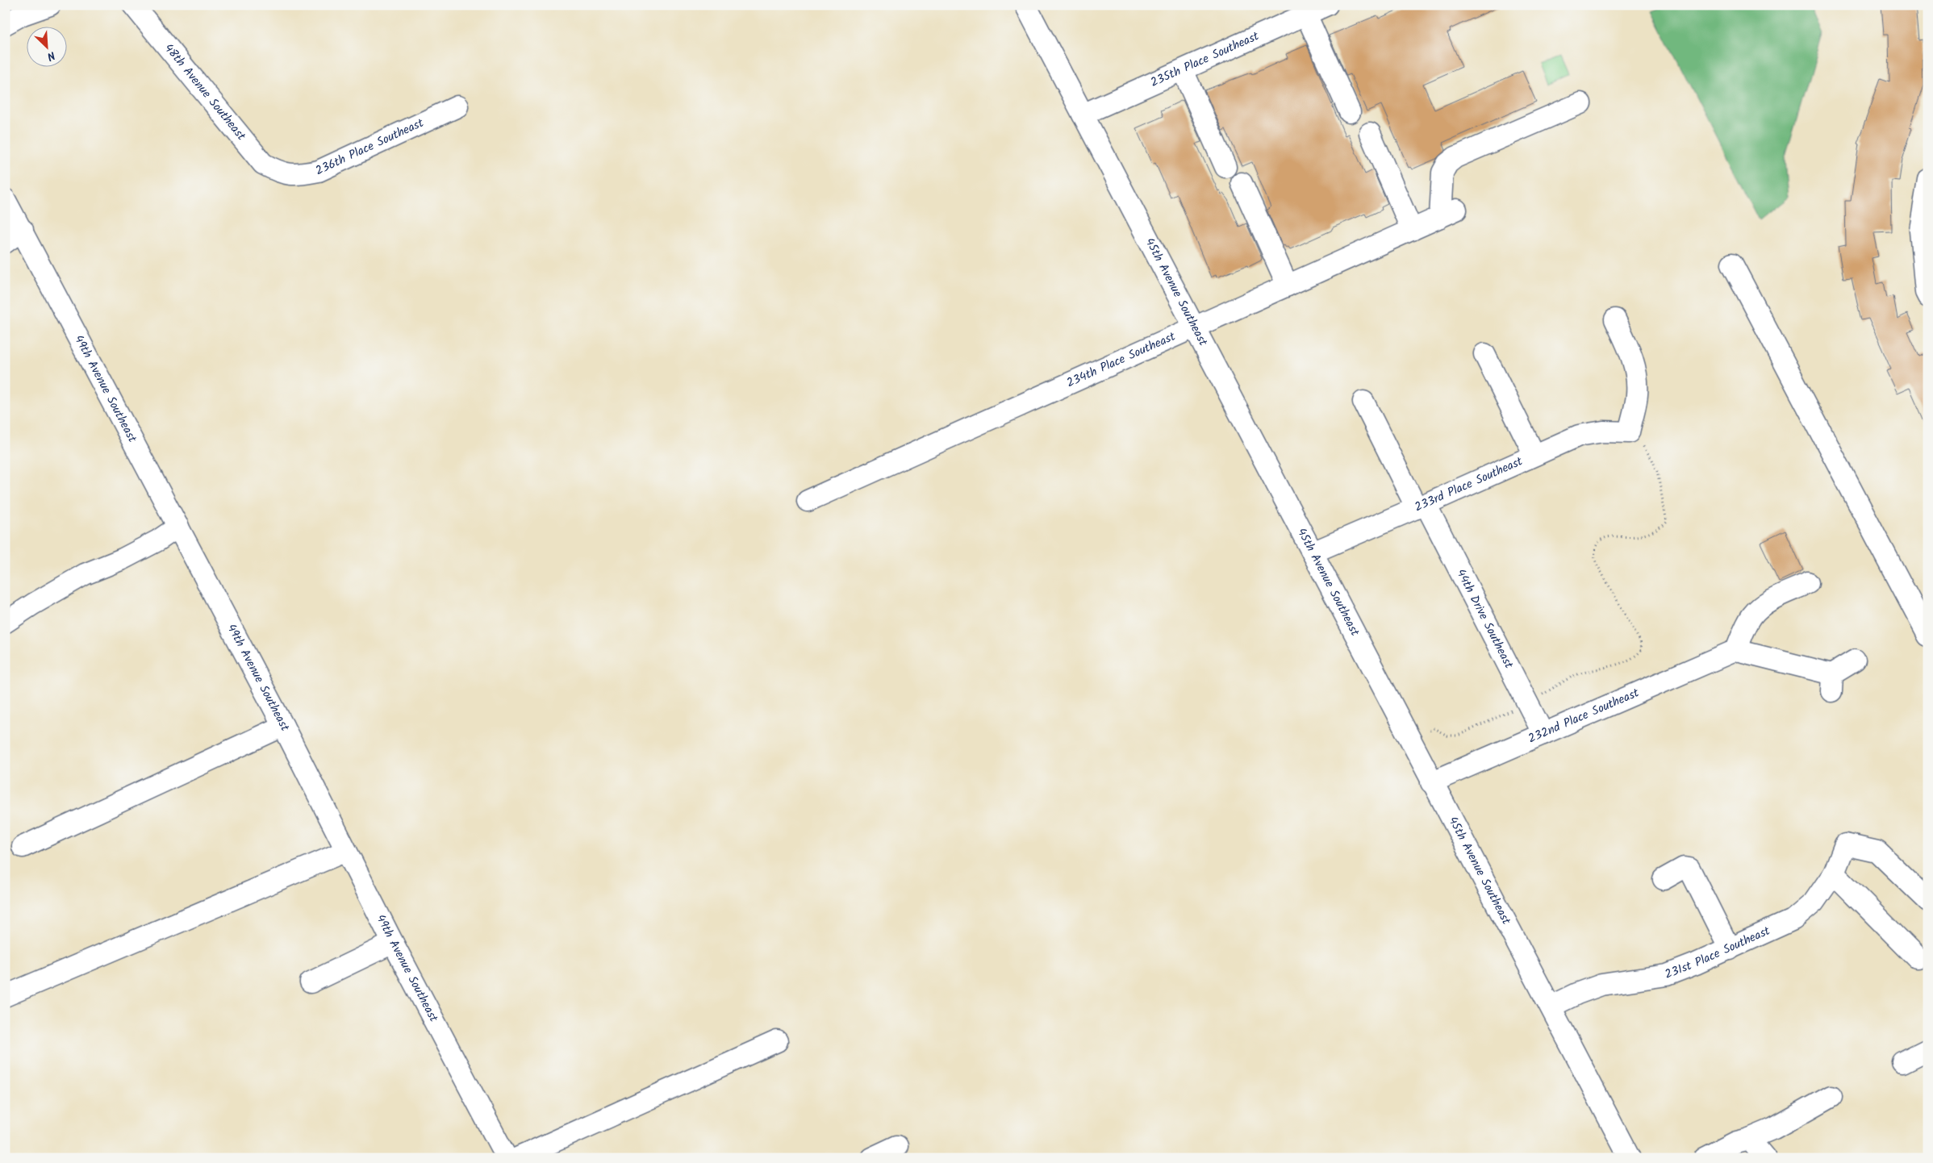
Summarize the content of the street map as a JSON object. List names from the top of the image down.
{
  "streets": {
    "street": [
      "235th Place Southeast",
      "48th Avenue Southeast",
      "236th Place Southeast",
      "45th Avenue Southeast",
      "234th Place Southeast",
      "49th Avenue Southeast",
      "233rd Place Southeast",
      "44th Drive Southeast",
      "232nd Place Southeast",
      "231st Place Southeast"
    ]
  },
  "crossings": [
    ["235th Place Southeast", "45th Avenue Southeast"],
    ["48th Avenue Southeast", "236th Place Southeast"],
    ["45th Avenue Southeast", "234th Place Southeast"],
    ["45th Avenue Southeast", "233rd Place Southeast"],
    ["45th Avenue Southeast", "232nd Place Southeast"],
    ["45th Avenue Southeast", "231st Place Southeast"],
    ["233rd Place Southeast", "44th Drive Southeast"],
    ["44th Drive Southeast", "232nd Place Southeast"]
  ],
  "north": "bottom right"
}
